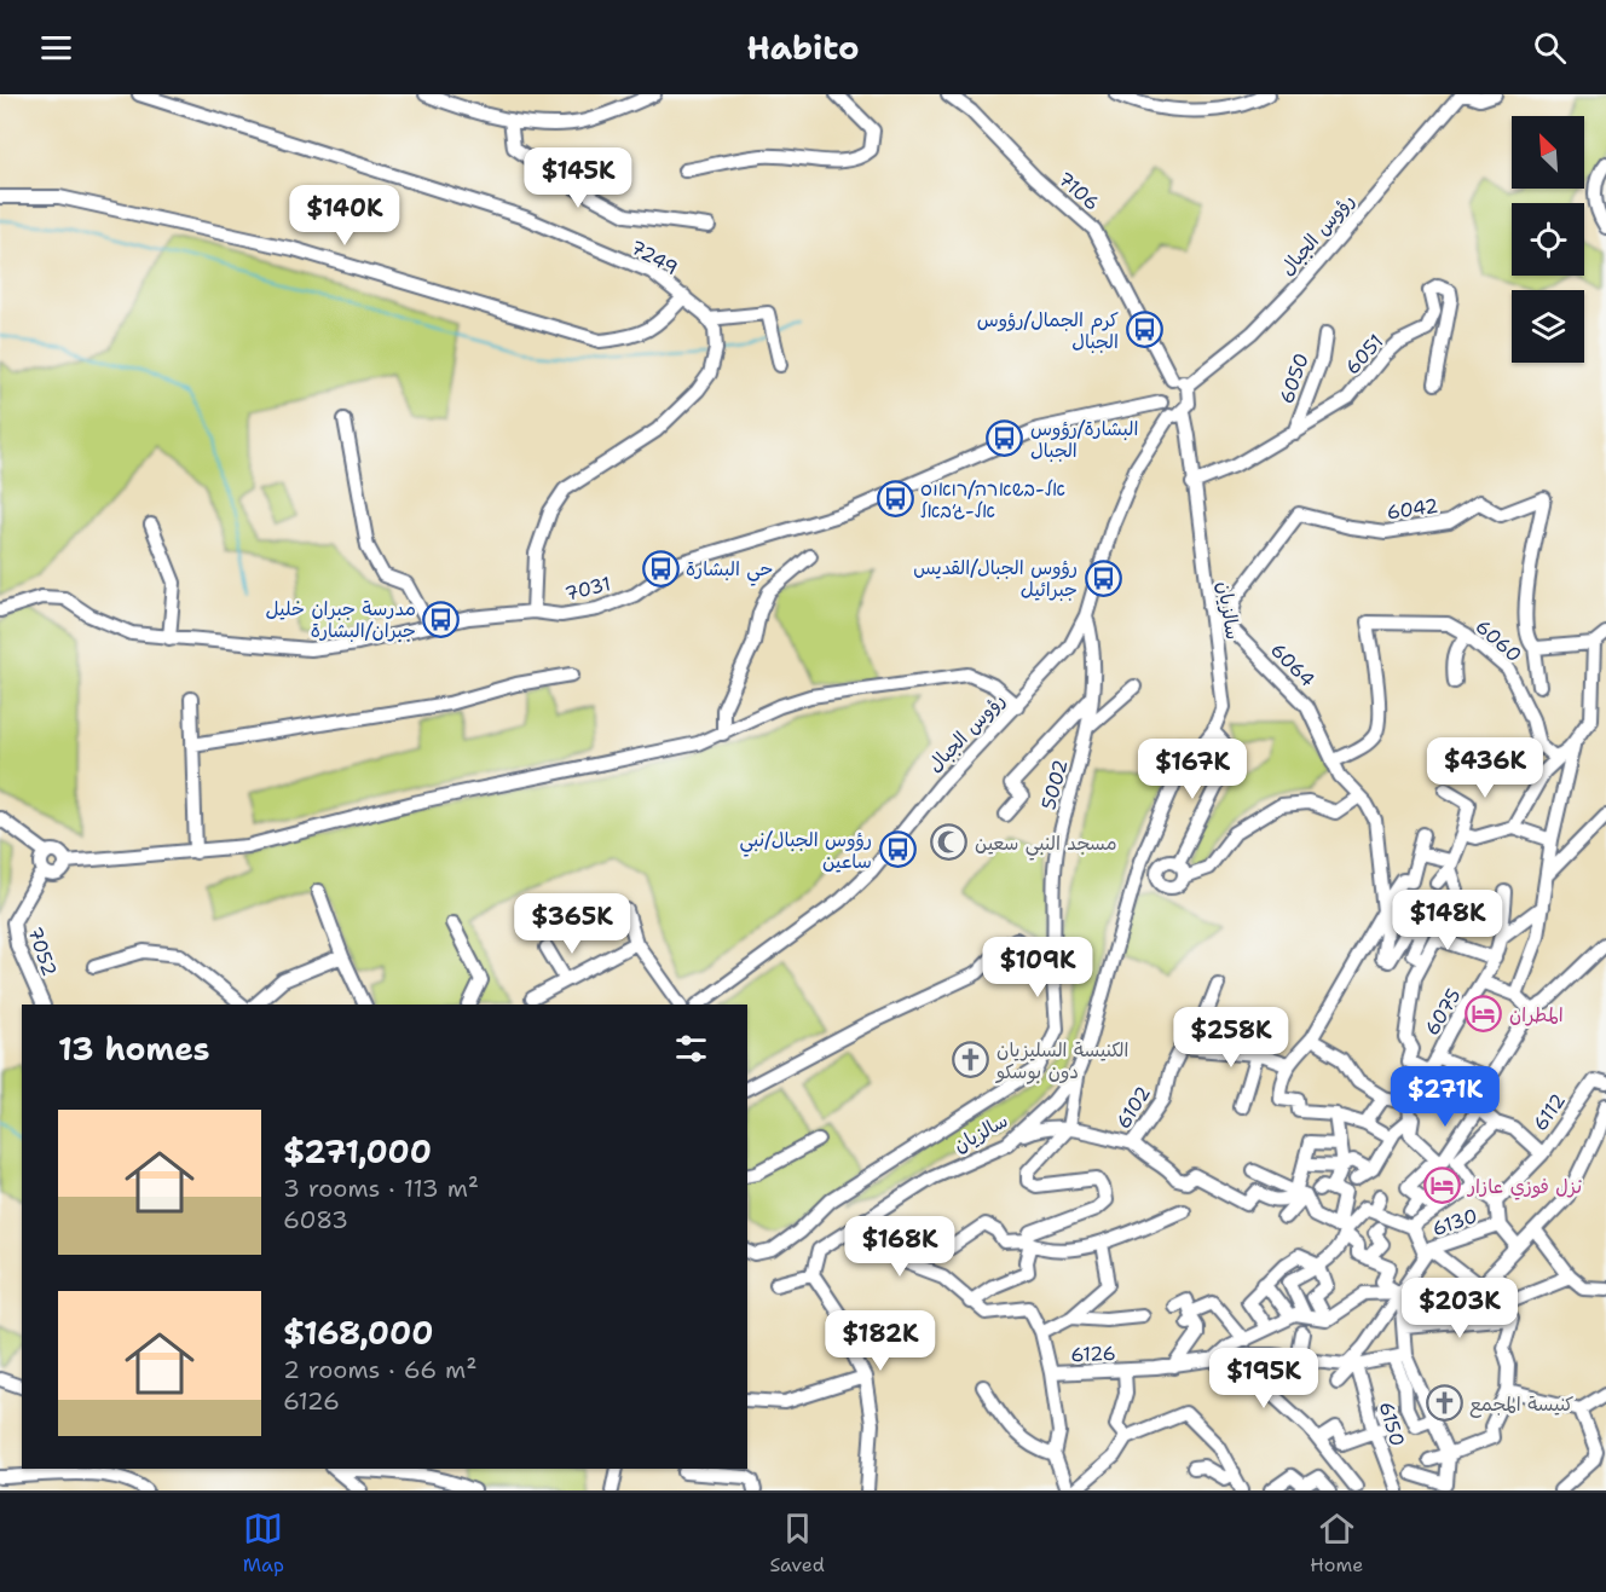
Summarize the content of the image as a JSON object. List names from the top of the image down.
{
  "streets": {
    "street": [
      "7106",
      "رؤوس الجبال",
      "7249",
      "6051",
      "6050",
      "6042",
      "7031",
      "سالزيان",
      "6060",
      "6064",
      "5002",
      "7052",
      "6075",
      "6102",
      "6112",
      "6130",
      "6126",
      "6150"
    ]
  },
  "crossings": [
    ["7106", "رؤوس الجبال"],
    ["7106", "7031"],
    ["7106", "سالزيان"],
    ["رؤوس الجبال", "7031"],
    ["رؤوس الجبال", "سالزيان"],
    ["رؤوس الجبال", "5002"],
    ["6051", "6050"],
    ["6051", "سالزيان"],
    ["6042", "6064"],
    ["7031", "سالزيان"],
    ["سالزيان", "6064"],
    ["سالزيان", "6102"],
    ["سالزيان", "6126"],
    ["6060", "6064"],
    ["6126", "6150"]
  ],
  "places": {
    "bus stop": [
      "كرم الجمال/رؤوس الجبال",
      "البشارة/رؤوس الجبال",
      "אל-בשארה/רואוס אל-ג׳באל",
      "حي البشارة",
      "رؤوس الجبال/القديس جبرائيل",
      "مدرسة جبران خليل جبران/البشارة",
      "رؤوس الجبال/نبي ساعين"
    ],
    "mosque": ["مسجد النبي سعين"],
    "hotel": ["المطران", "نزل فوزي عازار"],
    "church": ["الكنيسة السليزيان دون بوسكو", "كنيسة المجمع"]
  },
  "north": "top left",
  "page": {
    "header": "Habito",
    "price": [
      "$145K",
      "$140K",
      "$436K",
      "$167K",
      "$148K",
      "$365K",
      "$109K",
      "$258K",
      "$271K",
      "$168K",
      "$203K",
      "$182K",
      "$195K"
    ],
    "heading": "13 homes",
    "list": [
      {
        "name": "$271,000",
        "note": "3 rooms · 113 m² · 6083"
      },
      {
        "name": "$168,000",
        "note": "2 rooms · 66 m² · 6126"
      }
    ],
    "tabs": ["Map", "Saved", "Home"]
  }
}
